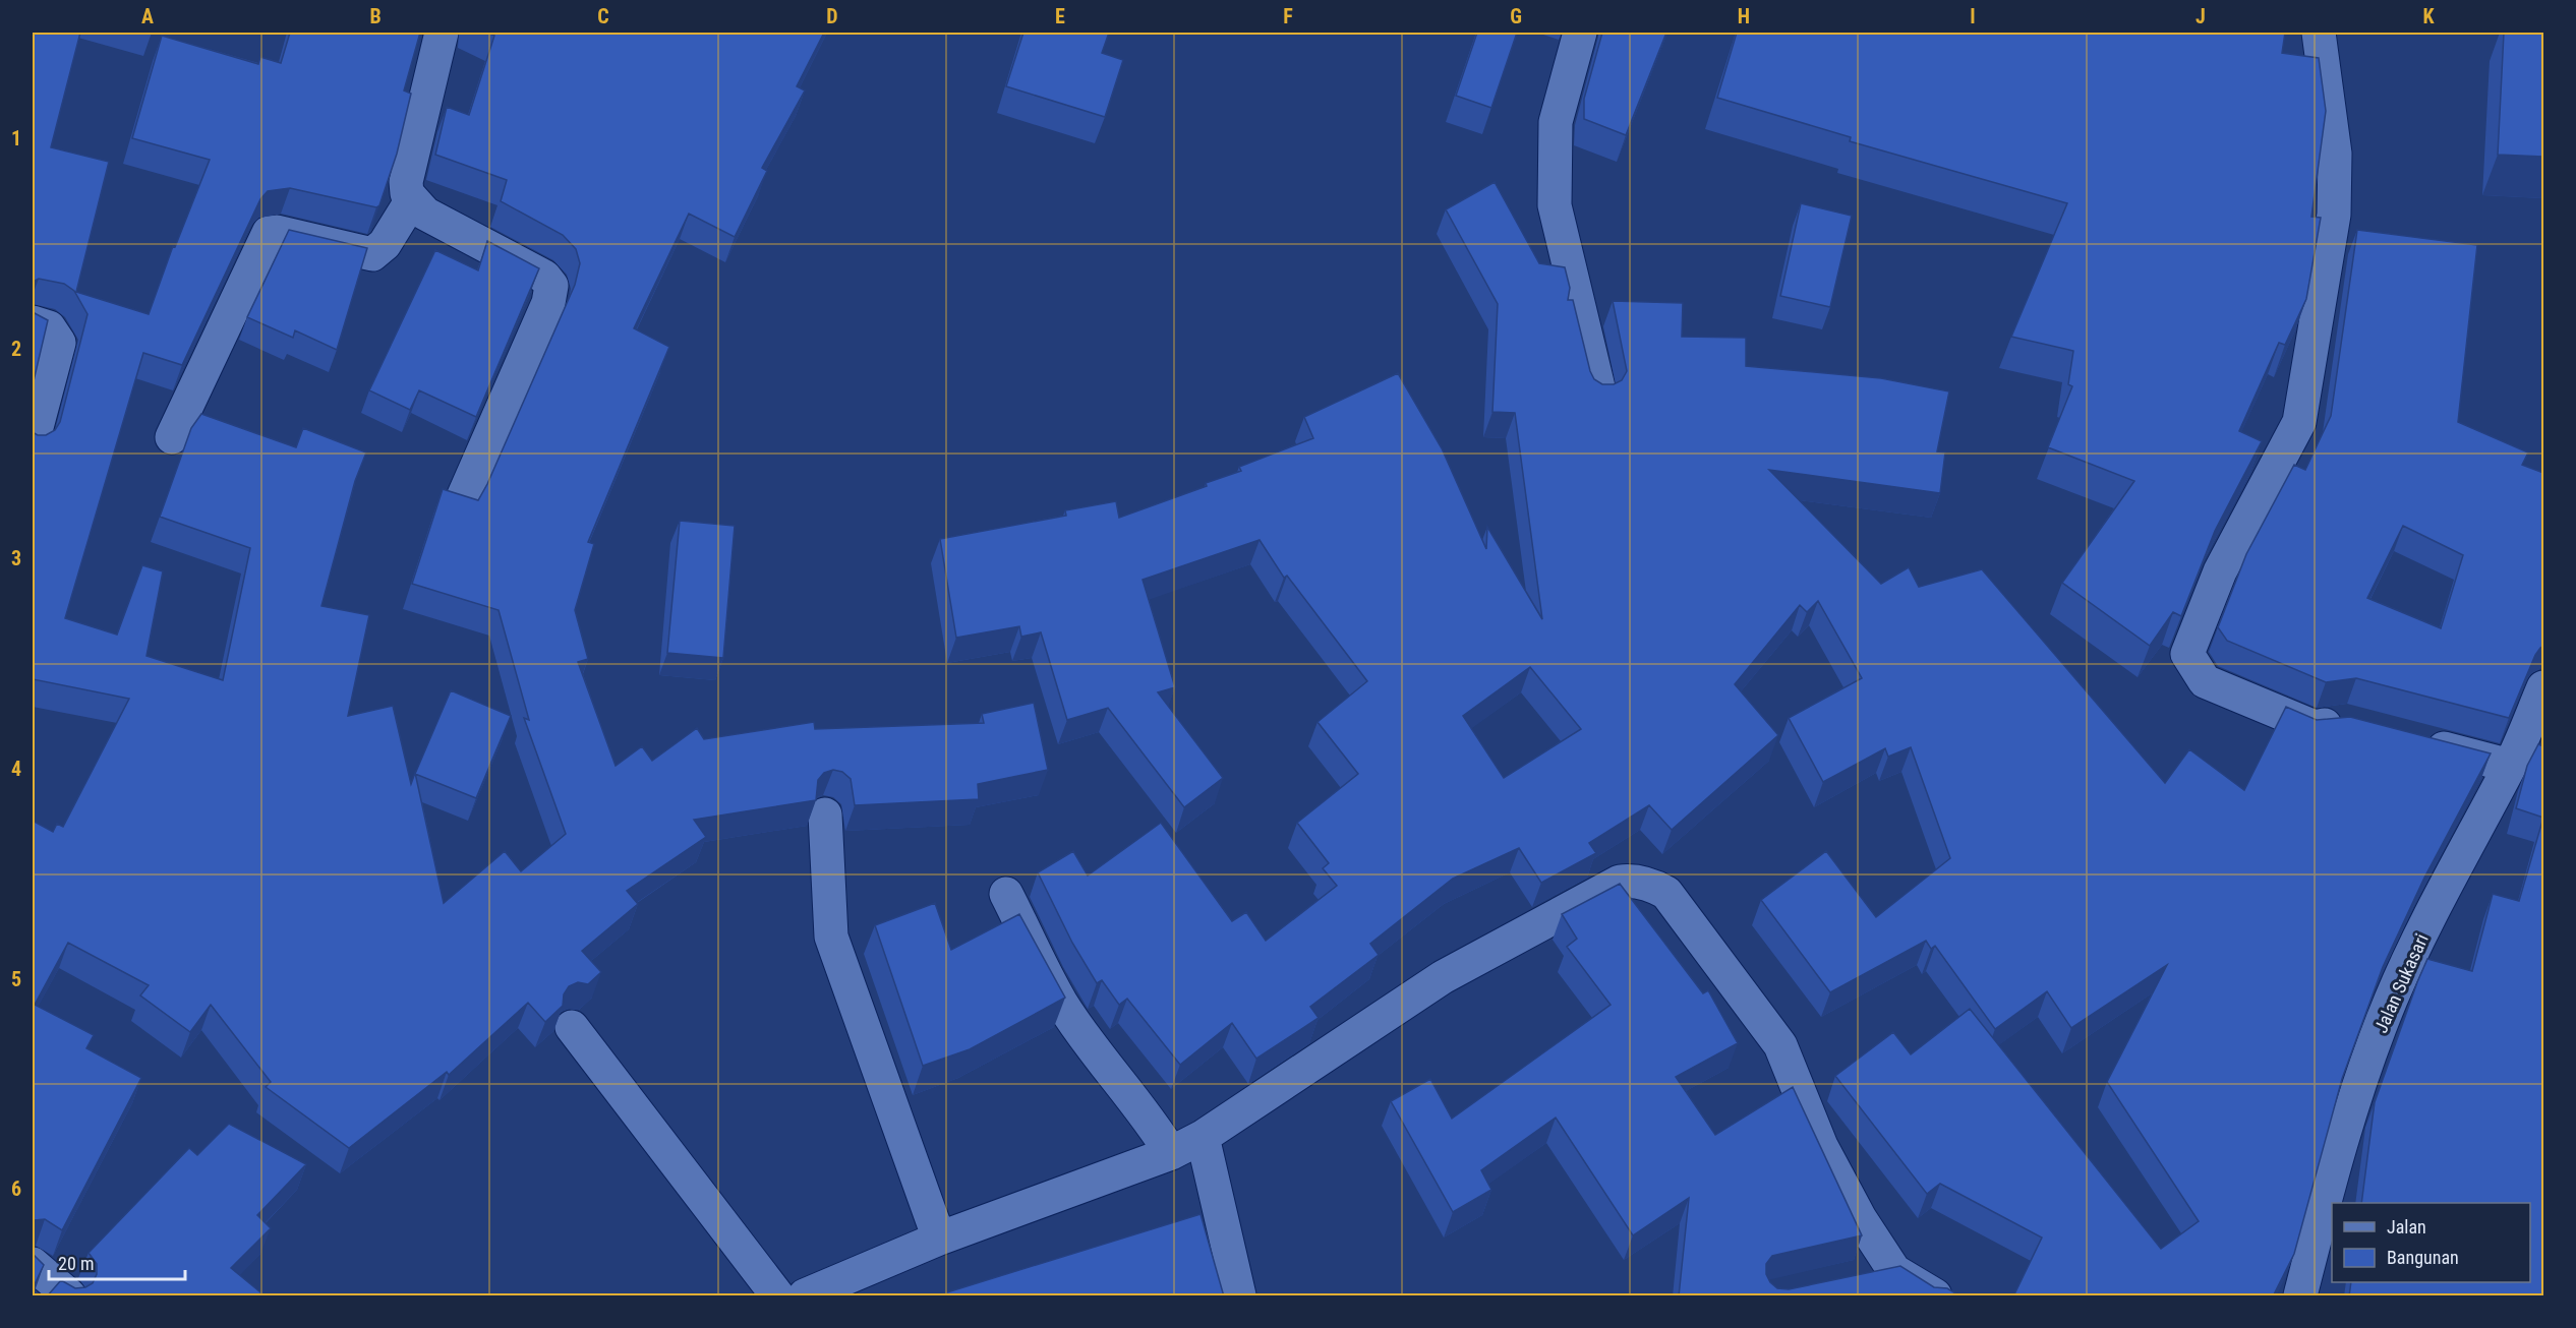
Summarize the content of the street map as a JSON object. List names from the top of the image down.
{
  "streets": {
    "street": ["Jalan Sukasari"]
  },
  "legend": ["Jalan", "Bangunan"],
  "scale_bar": "20 m",
  "grid": {
    "columns": [
      "A",
      "B",
      "C",
      "D",
      "E",
      "F",
      "G",
      "H",
      "I",
      "J",
      "K"
    ],
    "rows": [
      "1",
      "2",
      "3",
      "4",
      "5",
      "6"
    ]
  }
}
